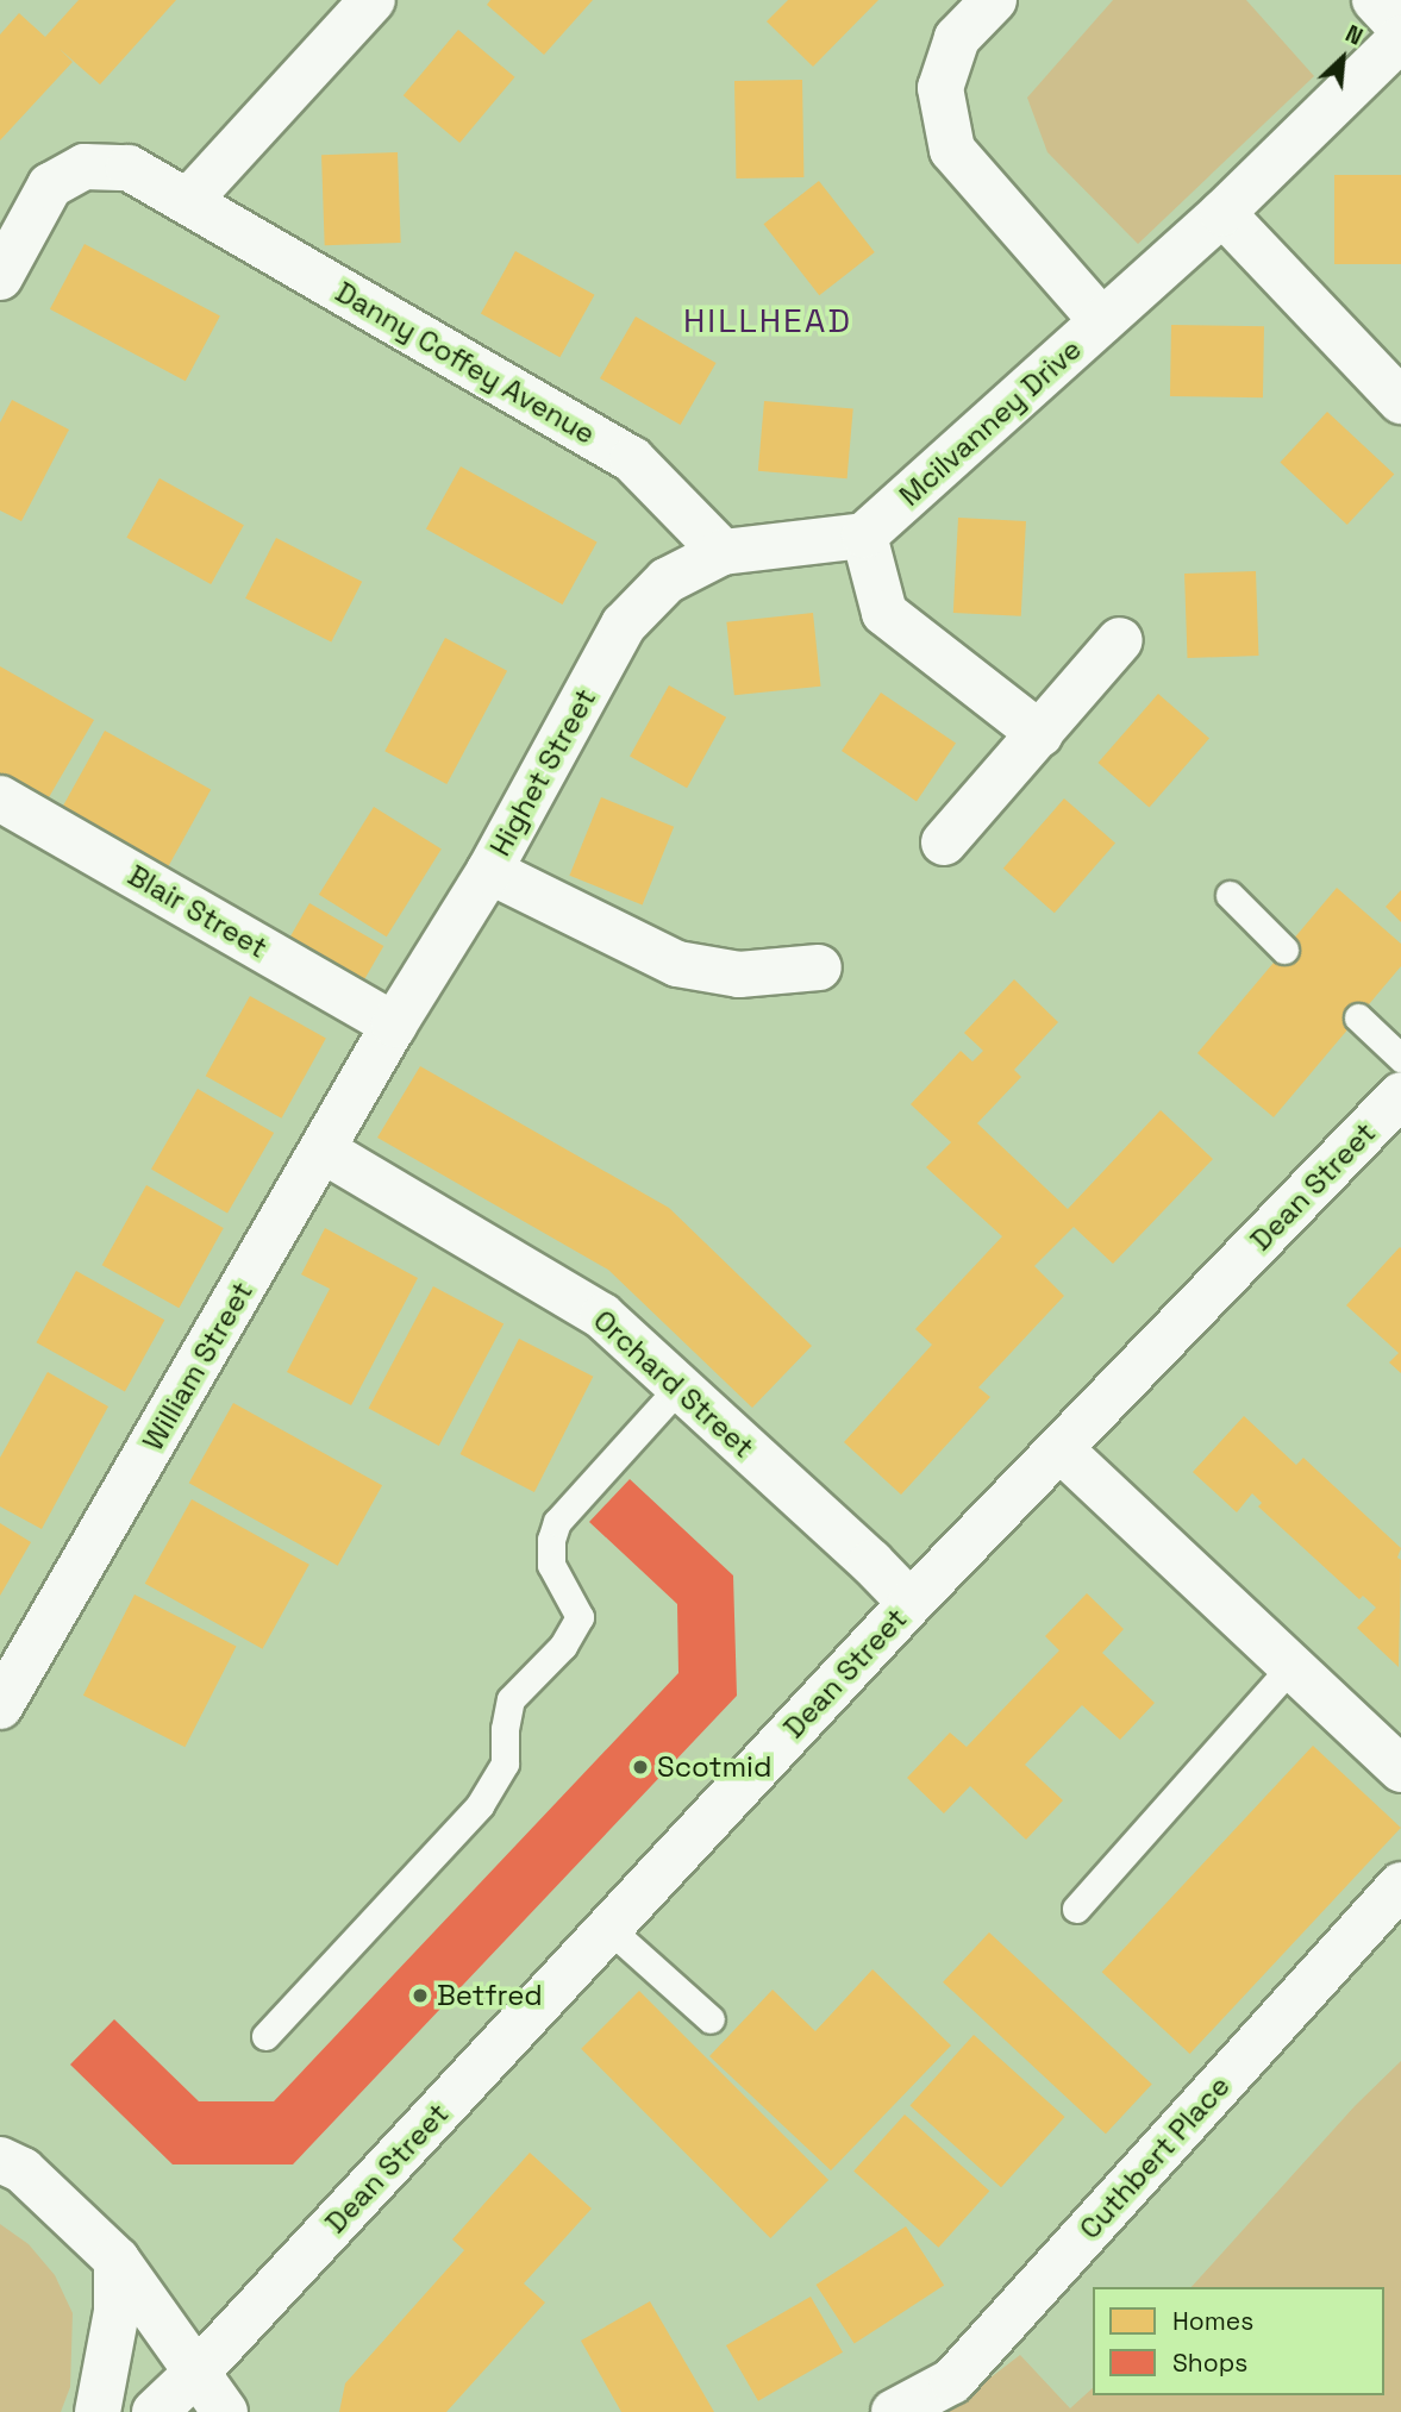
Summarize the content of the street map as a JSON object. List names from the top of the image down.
{
  "streets": {
    "street": [
      "Danny Coffey Avenue",
      "Mcilvanney Drive",
      "Highet Street",
      "Blair Street",
      "Dean Street",
      "William Street",
      "Orchard Street",
      "Cuthbert Place"
    ]
  },
  "crossings": [
    ["Danny Coffey Avenue", "Highet Street"],
    ["Highet Street", "Blair Street"],
    ["Highet Street", "William Street"],
    ["Blair Street", "William Street"],
    ["Dean Street", "Orchard Street"],
    ["William Street", "Orchard Street"]
  ],
  "districts": ["HILLHEAD"],
  "places": ["Scotmid", "Betfred"],
  "legend": ["Homes", "Shops"],
  "north": "top right"
}
